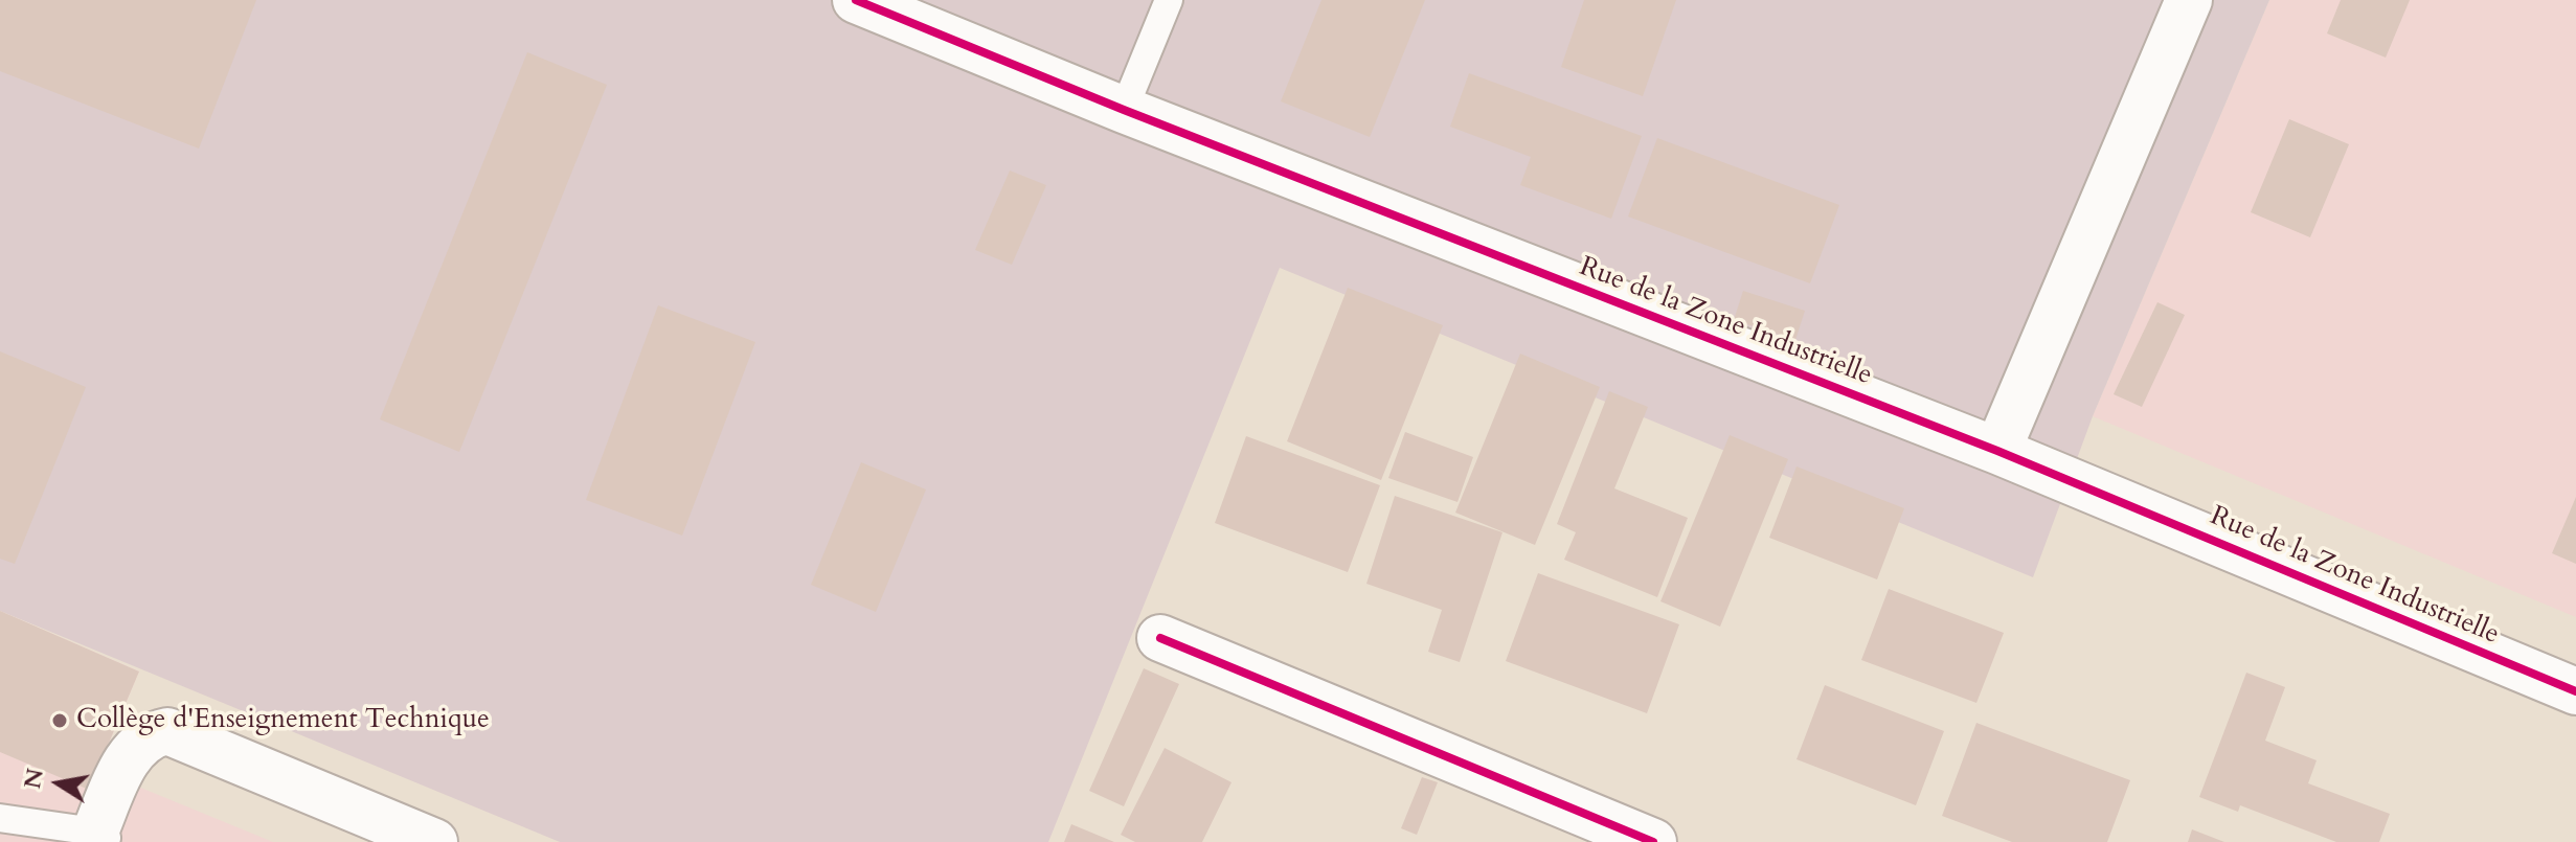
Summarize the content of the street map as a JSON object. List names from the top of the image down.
{
  "streets": {
    "street": ["Rue de la Zone Industrielle"]
  },
  "places": ["Collège d'Enseignement Technique"],
  "north": "left"
}
